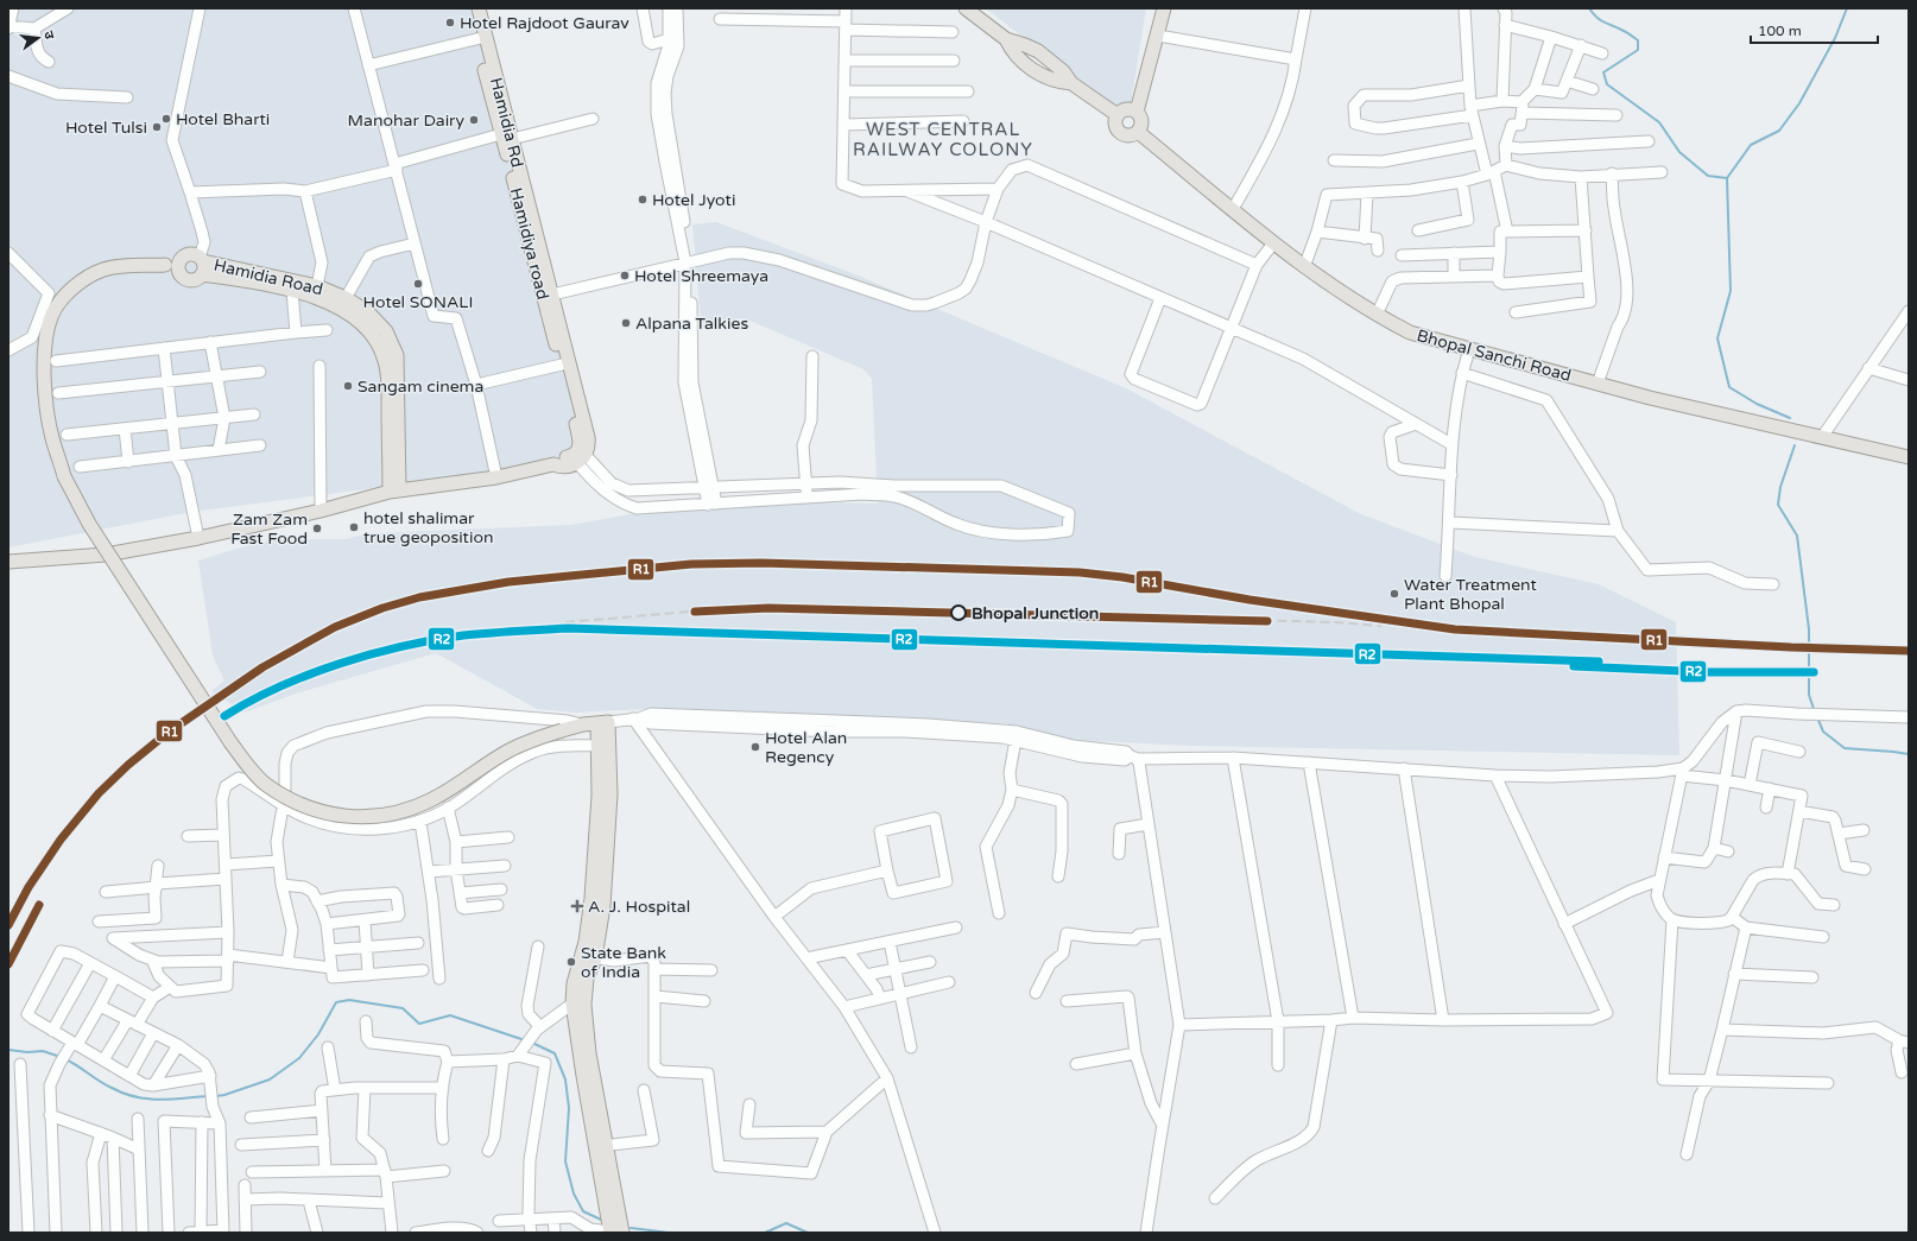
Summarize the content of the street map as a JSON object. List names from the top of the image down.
{
  "streets": {
    "main road": ["Hamidiya road", "Hamidia Road", "Bhopal Sanchi Road"]
  },
  "districts": ["WEST CENTRAL RAILWAY COLONY"],
  "places": {
    "other": [
      "Hotel Rajdoot Gaurav",
      "Hotel Bharti",
      "Manohar Dairy",
      "Hotel Tulsi",
      "Hotel Jyoti",
      "Hotel Shreemaya",
      "Hotel SONALI",
      "Alpana Talkies",
      "Sangam cinema",
      "hotel shalimar true geoposition",
      "Zam Zam Fast Food",
      "Water Treatment Plant Bhopal",
      "Bhopal Junction",
      "Hotel Alan Regency",
      "State Bank of India"
    ],
    "health": ["A. J. Hospital"]
  },
  "lines": ["transit line R1", "transit line R2"],
  "scale_bar": "100 m",
  "north": "right"
}
